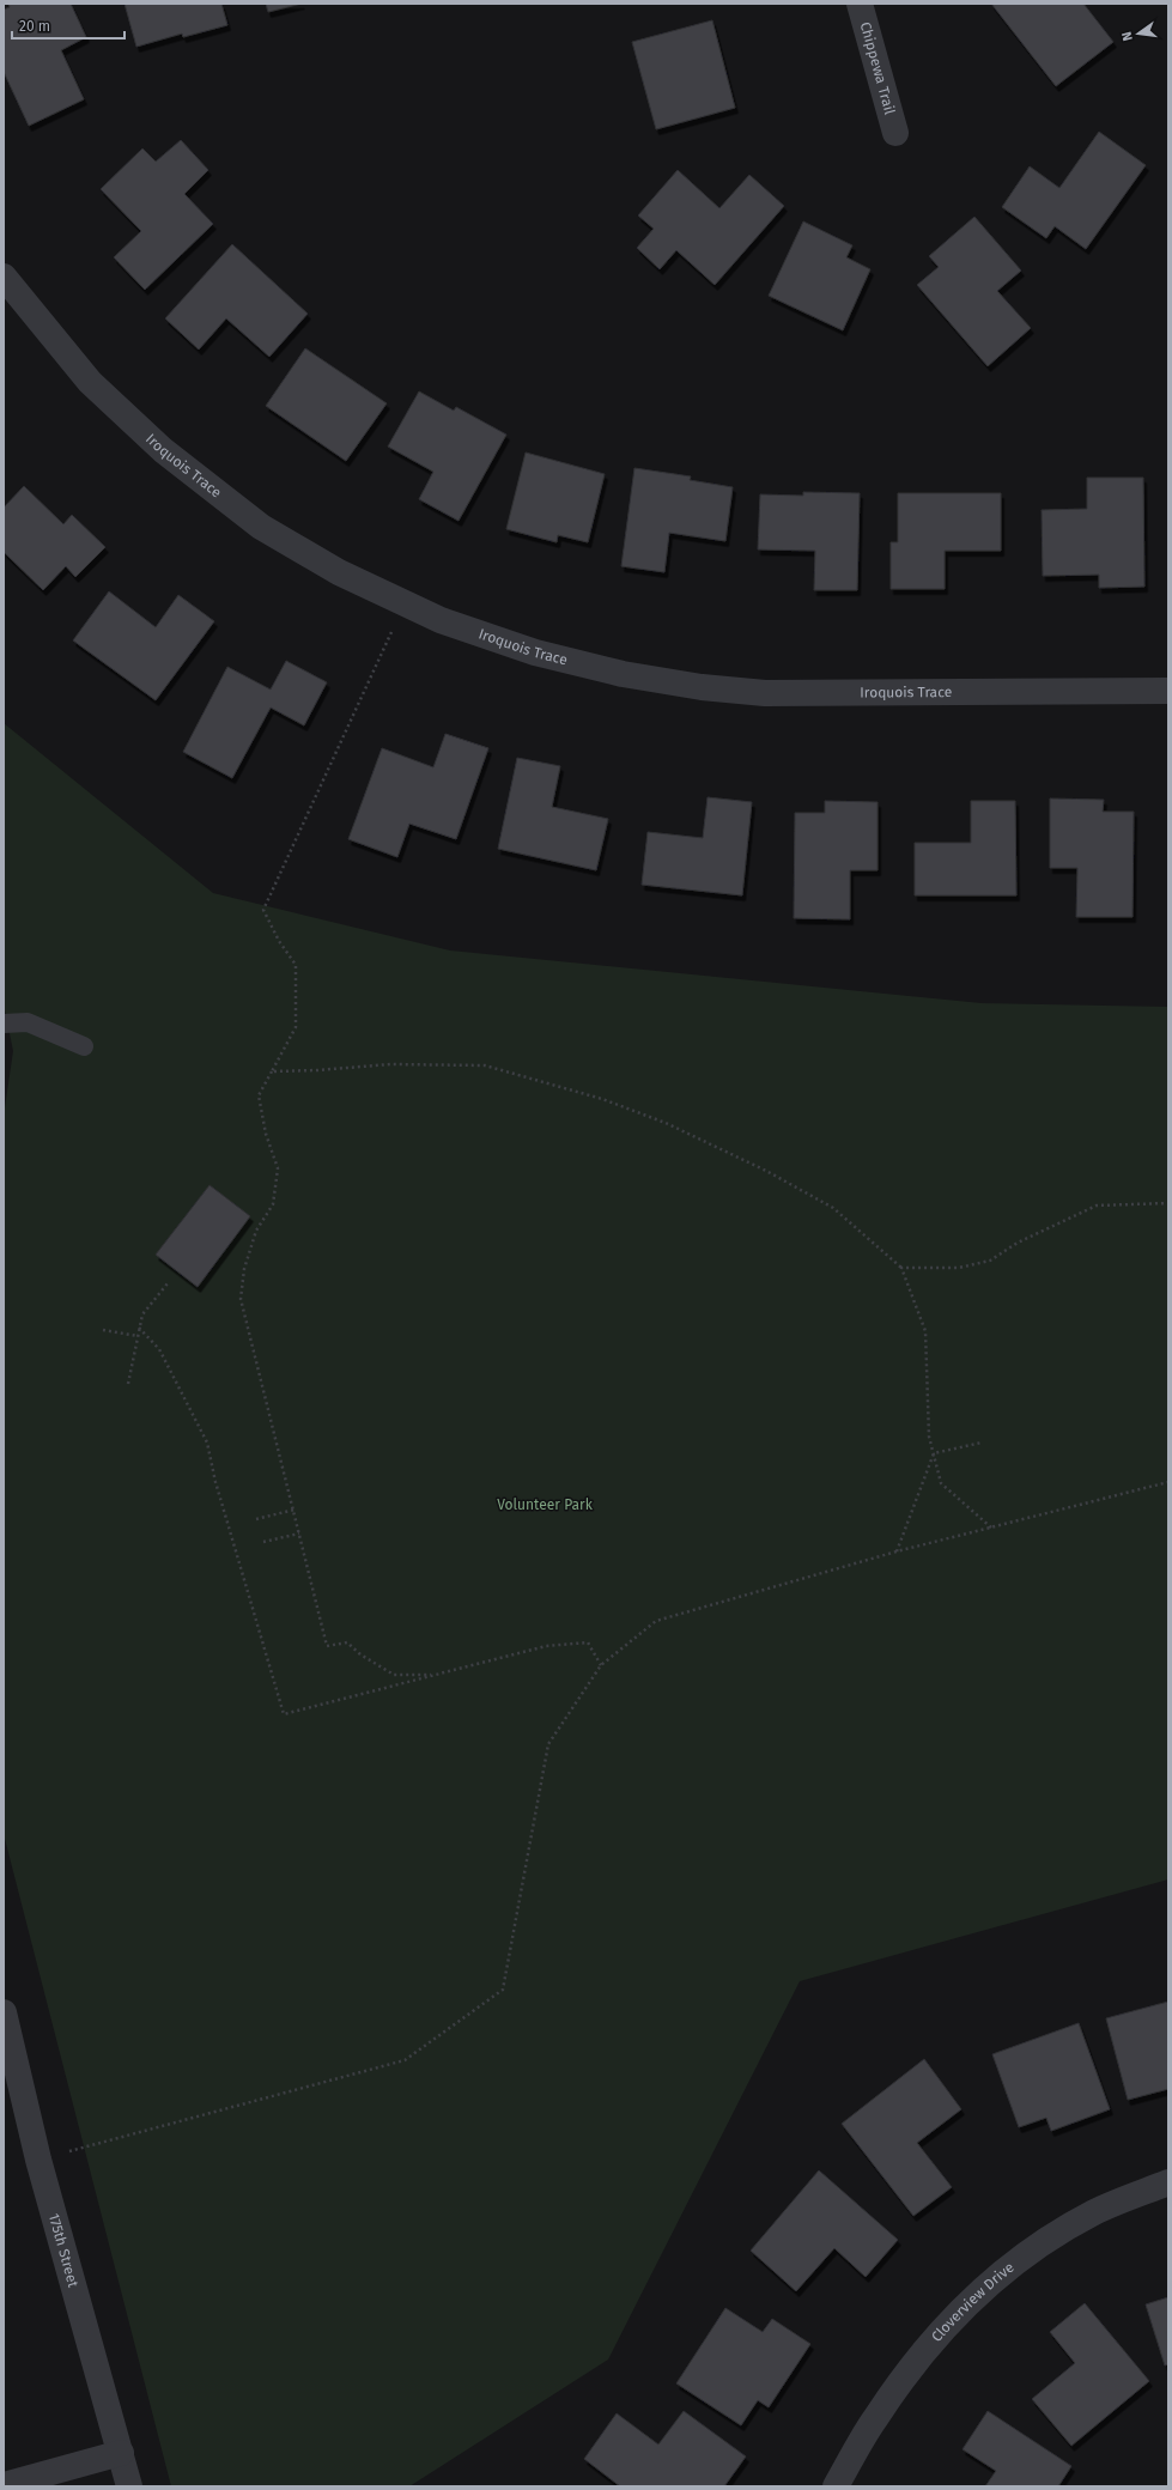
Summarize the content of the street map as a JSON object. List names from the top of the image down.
{
  "streets": {
    "street": [
      "Chippewa Trail",
      "Iroquois Trace",
      "175th Street",
      "Cloverview Drive"
    ]
  },
  "parks": ["Volunteer Park"],
  "scale_bar": "20 m",
  "north": "left"
}
